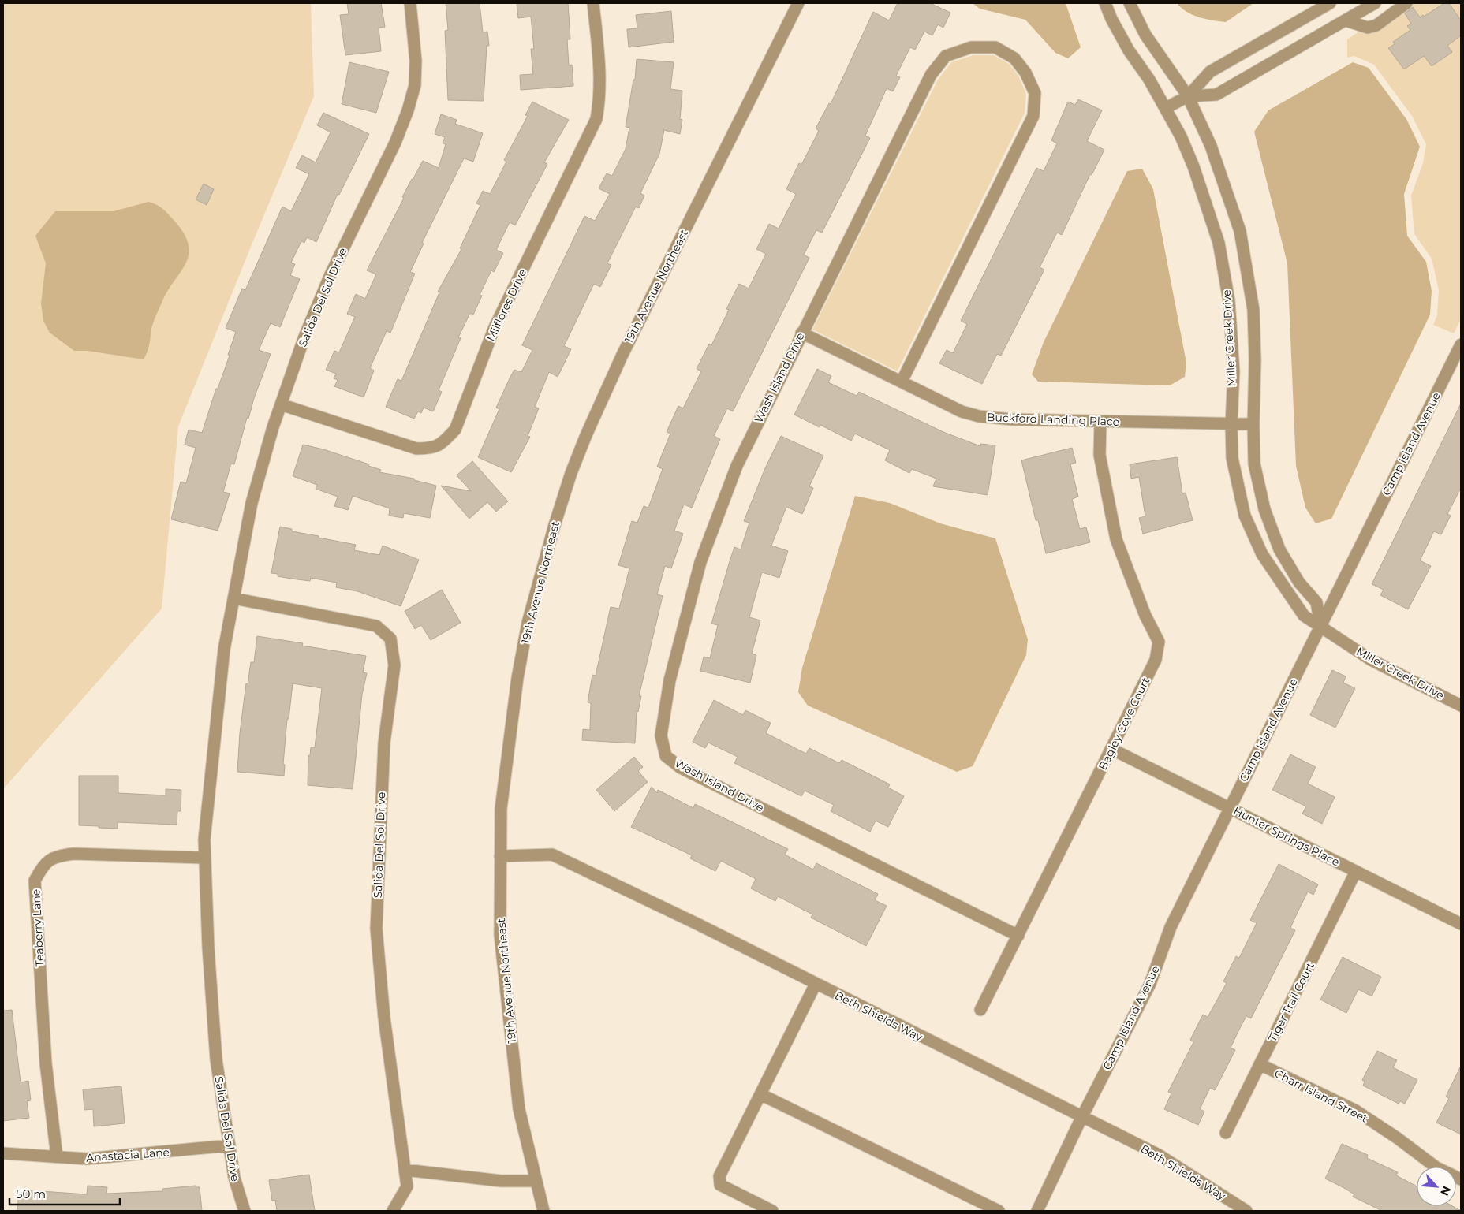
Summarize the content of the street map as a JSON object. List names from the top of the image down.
{
  "streets": {
    "street": [
      "19th Avenue Northeast",
      "Salida Del Sol Drive",
      "Milflores Drive",
      "Miller Creek Drive",
      "Wash Island Drive",
      "Buckford Landing Place",
      "Camp Island Avenue",
      "Bagley Cove Court",
      "Hunter Springs Place",
      "Teaberry Lane",
      "Tiger Trail Court",
      "Beth Shields Way",
      "Charr Island Street",
      "Anastacia Lane"
    ]
  },
  "crossings": [
    ["19th Avenue Northeast", "Beth Shields Way"],
    ["Salida Del Sol Drive", "Milflores Drive"],
    ["Salida Del Sol Drive", "Teaberry Lane"],
    ["Salida Del Sol Drive", "Anastacia Lane"],
    ["Miller Creek Drive", "Buckford Landing Place"],
    ["Miller Creek Drive", "Camp Island Avenue"],
    ["Wash Island Drive", "Buckford Landing Place"],
    ["Wash Island Drive", "Bagley Cove Court"],
    ["Buckford Landing Place", "Bagley Cove Court"],
    ["Camp Island Avenue", "Hunter Springs Place"],
    ["Camp Island Avenue", "Beth Shields Way"],
    ["Bagley Cove Court", "Hunter Springs Place"],
    ["Hunter Springs Place", "Tiger Trail Court"],
    ["Teaberry Lane", "Anastacia Lane"],
    ["Tiger Trail Court", "Charr Island Street"]
  ],
  "scale_bar": "50 m",
  "north": "bottom right"
}
